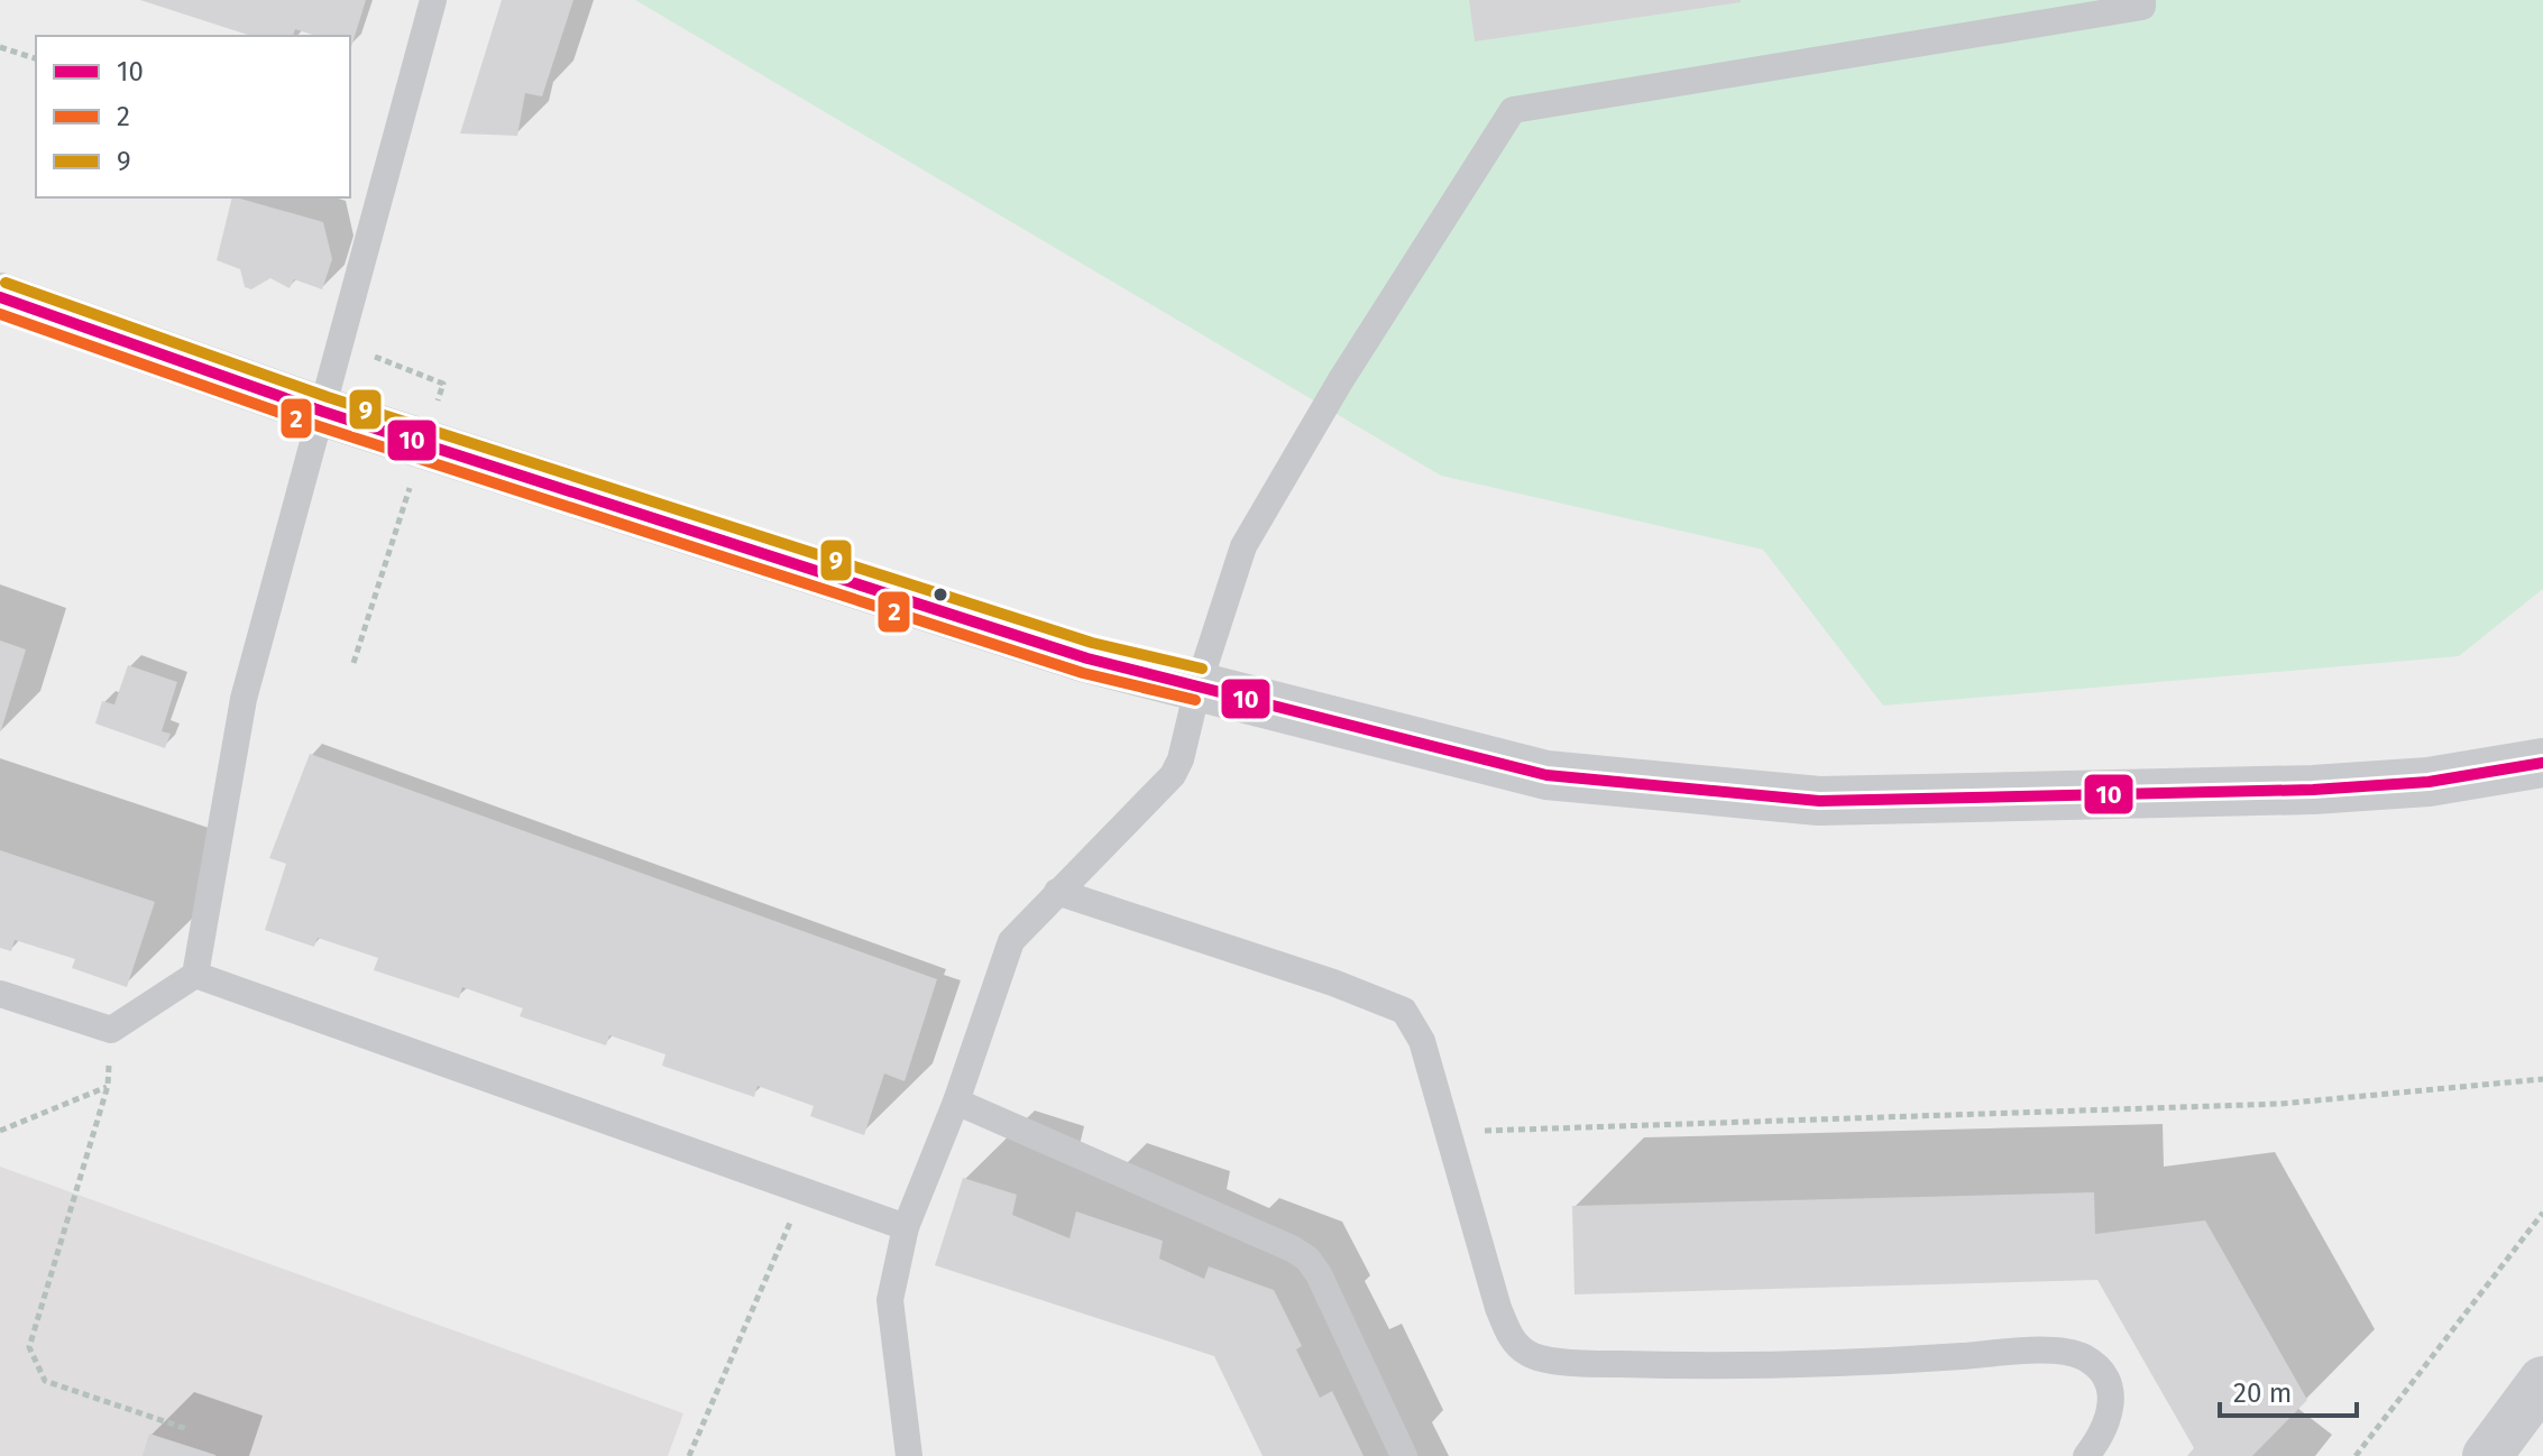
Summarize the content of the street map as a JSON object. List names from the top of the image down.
{
  "lines": ["transit line 9", "transit line 10", "transit line 2"],
  "legend": ["10", "2", "9"],
  "scale_bar": "20 m"
}
